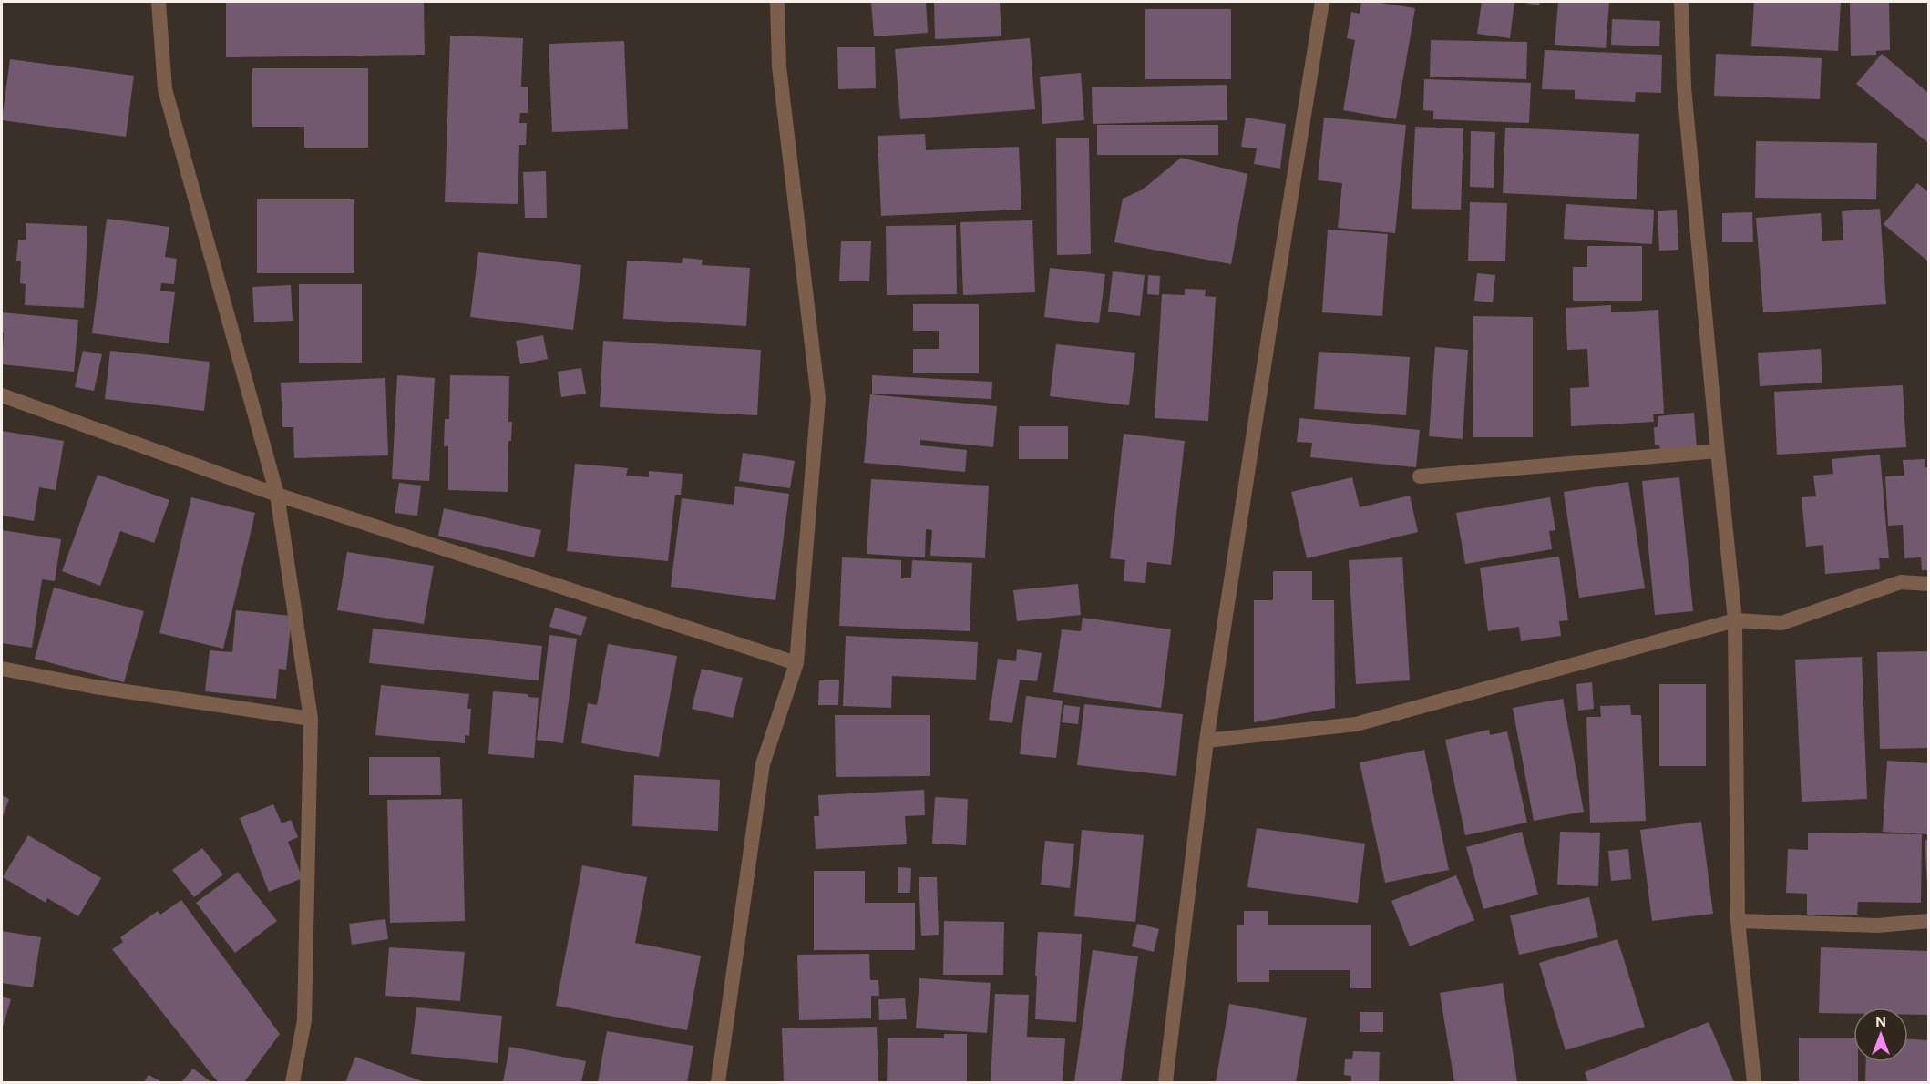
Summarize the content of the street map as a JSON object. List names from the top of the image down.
{
  "north": "top"
}
